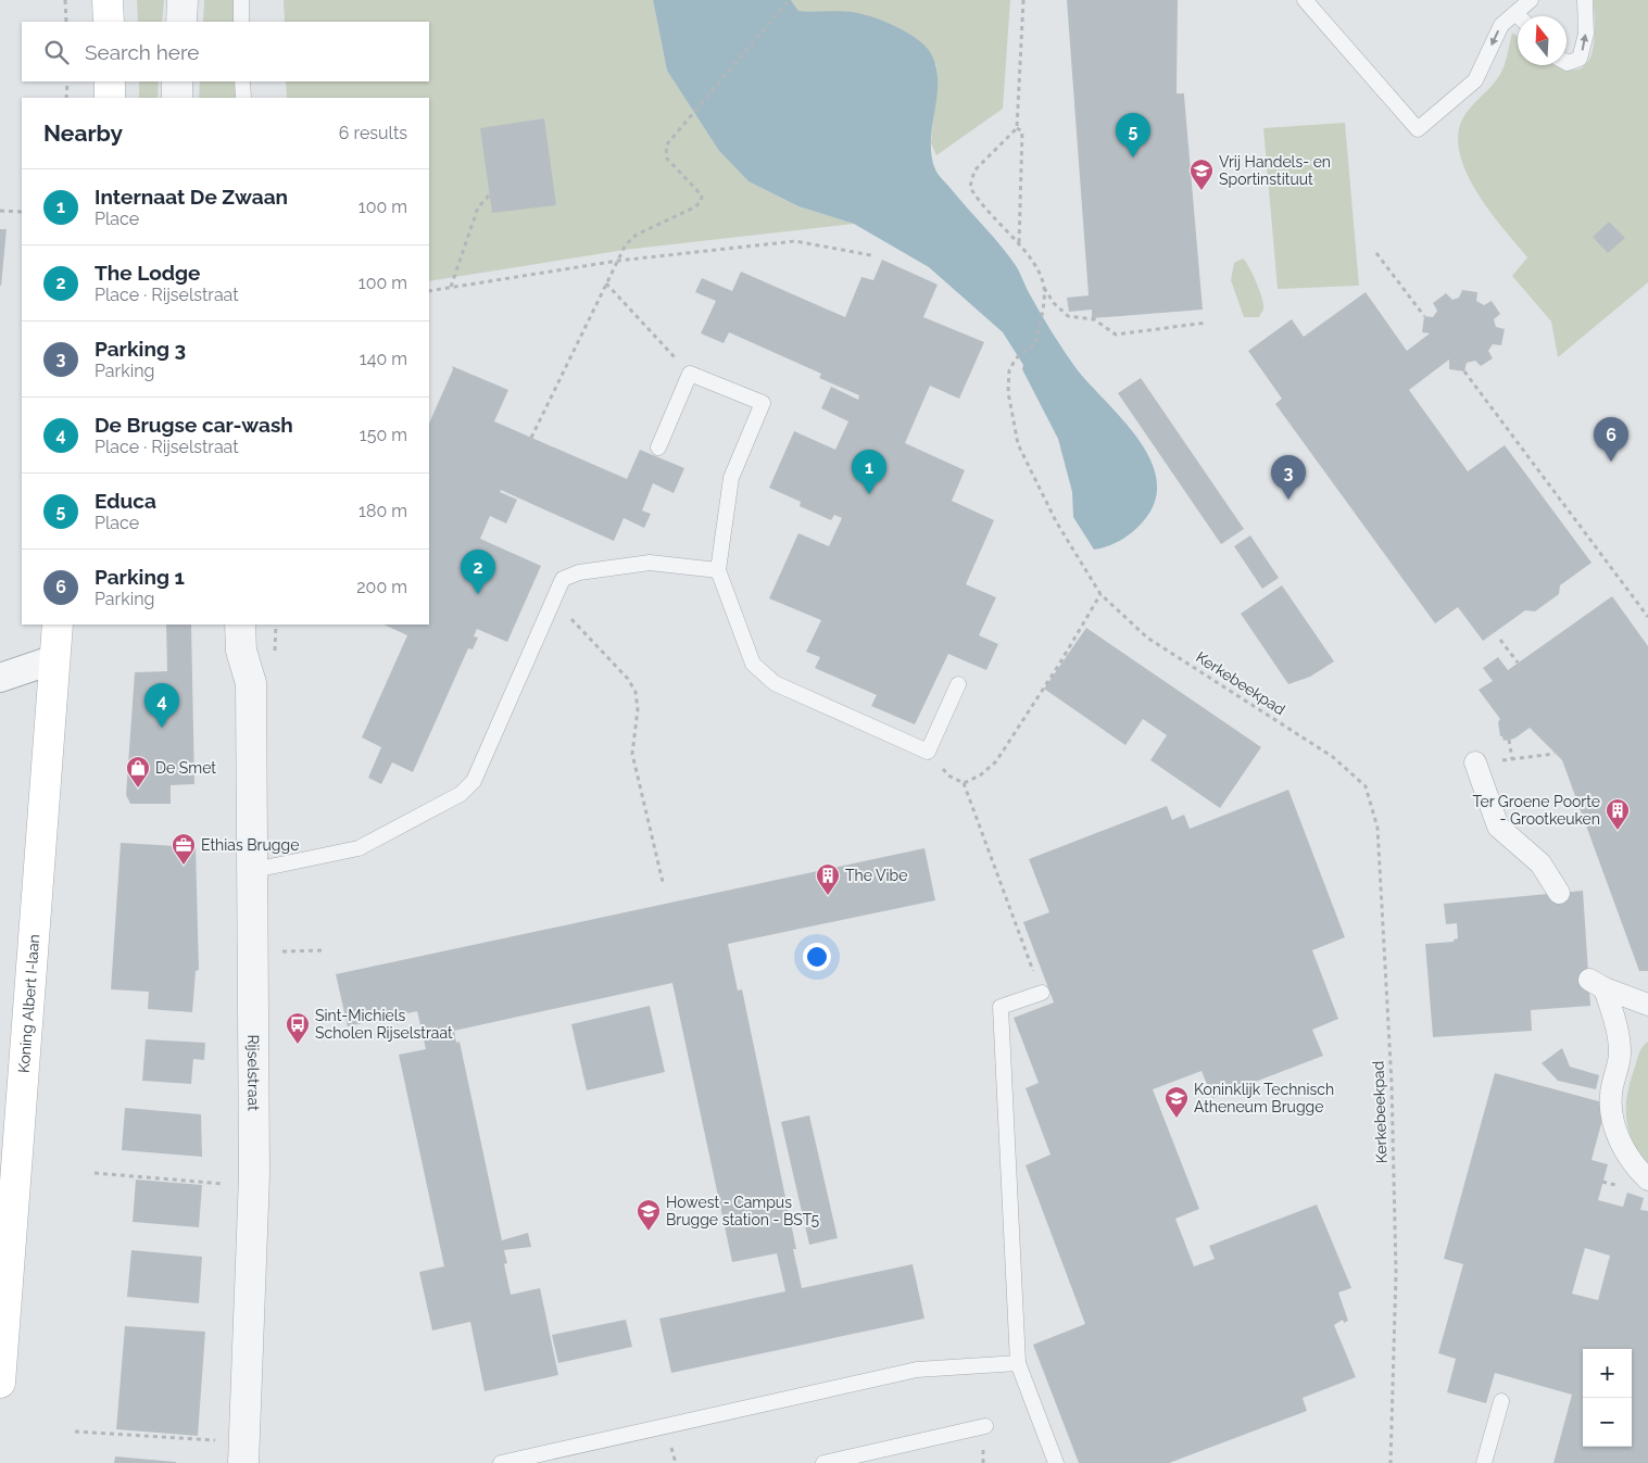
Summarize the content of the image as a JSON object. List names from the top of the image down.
{
  "streets": {
    "main road": ["Koning Albert I-laan"],
    "street": ["Rijselstraat"],
    "path": ["Kerkebeekpad"]
  },
  "places": {
    "school or university": ["Vrij Handels- en Sportinstituut", "Koninklijk Technisch Atheneum Brugge", "Howest - Campus Brugge station - BST5"],
    "shop": ["De Smet"],
    "building": ["Ter Groene Poorte - Grootkeuken", "The Vibe"],
    "office": ["Ethias Brugge"],
    "bus stop": ["Sint-Michiels Scholen Rijselstraat"]
  },
  "north": "top",
  "page": {
    "search": "Search here",
    "heading": ["Nearby", "6 results"],
    "pins": [
      "5",
      "6",
      "1",
      "3",
      "2",
      "4"
    ],
    "list": [
      {
        "mark": "1",
        "name": "Internaat De Zwaan",
        "note": "Place",
        "value": "100 m"
      },
      {
        "mark": "2",
        "name": "The Lodge",
        "note": "Place · Rijselstraat",
        "value": "100 m"
      },
      {
        "mark": "3",
        "name": "Parking 3",
        "note": "Parking",
        "value": "140 m"
      },
      {
        "mark": "4",
        "name": "De Brugse car-wash",
        "note": "Place · Rijselstraat",
        "value": "150 m"
      },
      {
        "mark": "5",
        "name": "Educa",
        "note": "Place",
        "value": "180 m"
      },
      {
        "mark": "6",
        "name": "Parking 1",
        "note": "Parking",
        "value": "200 m"
      }
    ],
    "map_buttons": ["+", "−"]
  }
}
